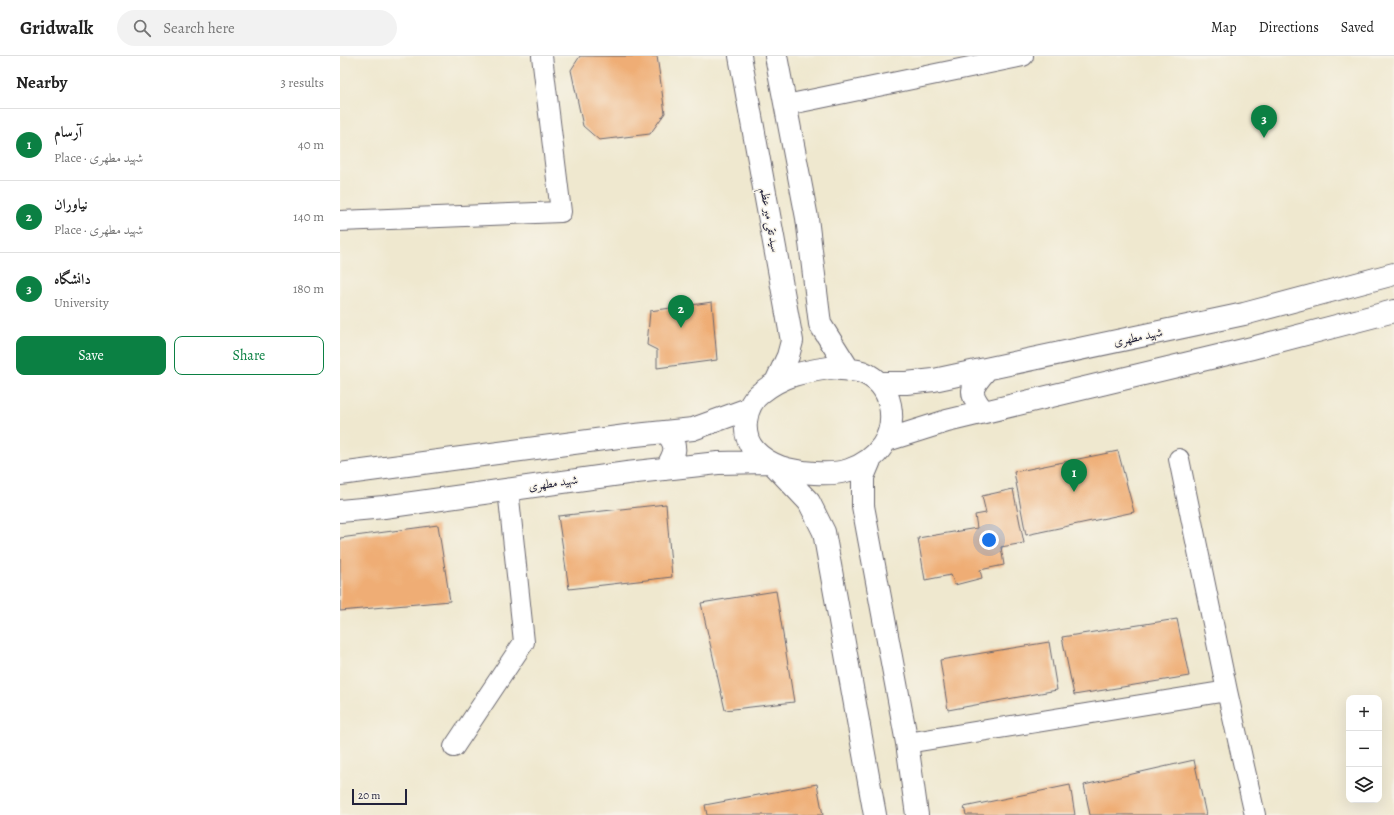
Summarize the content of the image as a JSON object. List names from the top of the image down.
{
  "streets": {
    "main road": ["سید تقی میر عظم", "شهید مطهری"]
  },
  "crossings": [
    ["سید تقی میر عظم", "شهید مطهری"]
  ],
  "scale_bar": "20 m",
  "page": {
    "header": "Gridwalk",
    "search": "Search here",
    "nav": ["Map", "Directions", "Saved"],
    "heading": ["Nearby", "3 results"],
    "pins": ["3", "2", "1"],
    "list": [
      {
        "mark": "1",
        "name": "آرسام",
        "note": "Place · شهید مطهری",
        "value": "40 m"
      },
      {
        "mark": "2",
        "name": "نیاوران",
        "note": "Place · شهید مطهری",
        "value": "140 m"
      },
      {
        "mark": "3",
        "name": "دانشگاه",
        "note": "University",
        "value": "180 m"
      }
    ],
    "buttons": ["Save", "Share"],
    "map_buttons": ["+", "−"],
    "scale": "20 m"
  }
}
